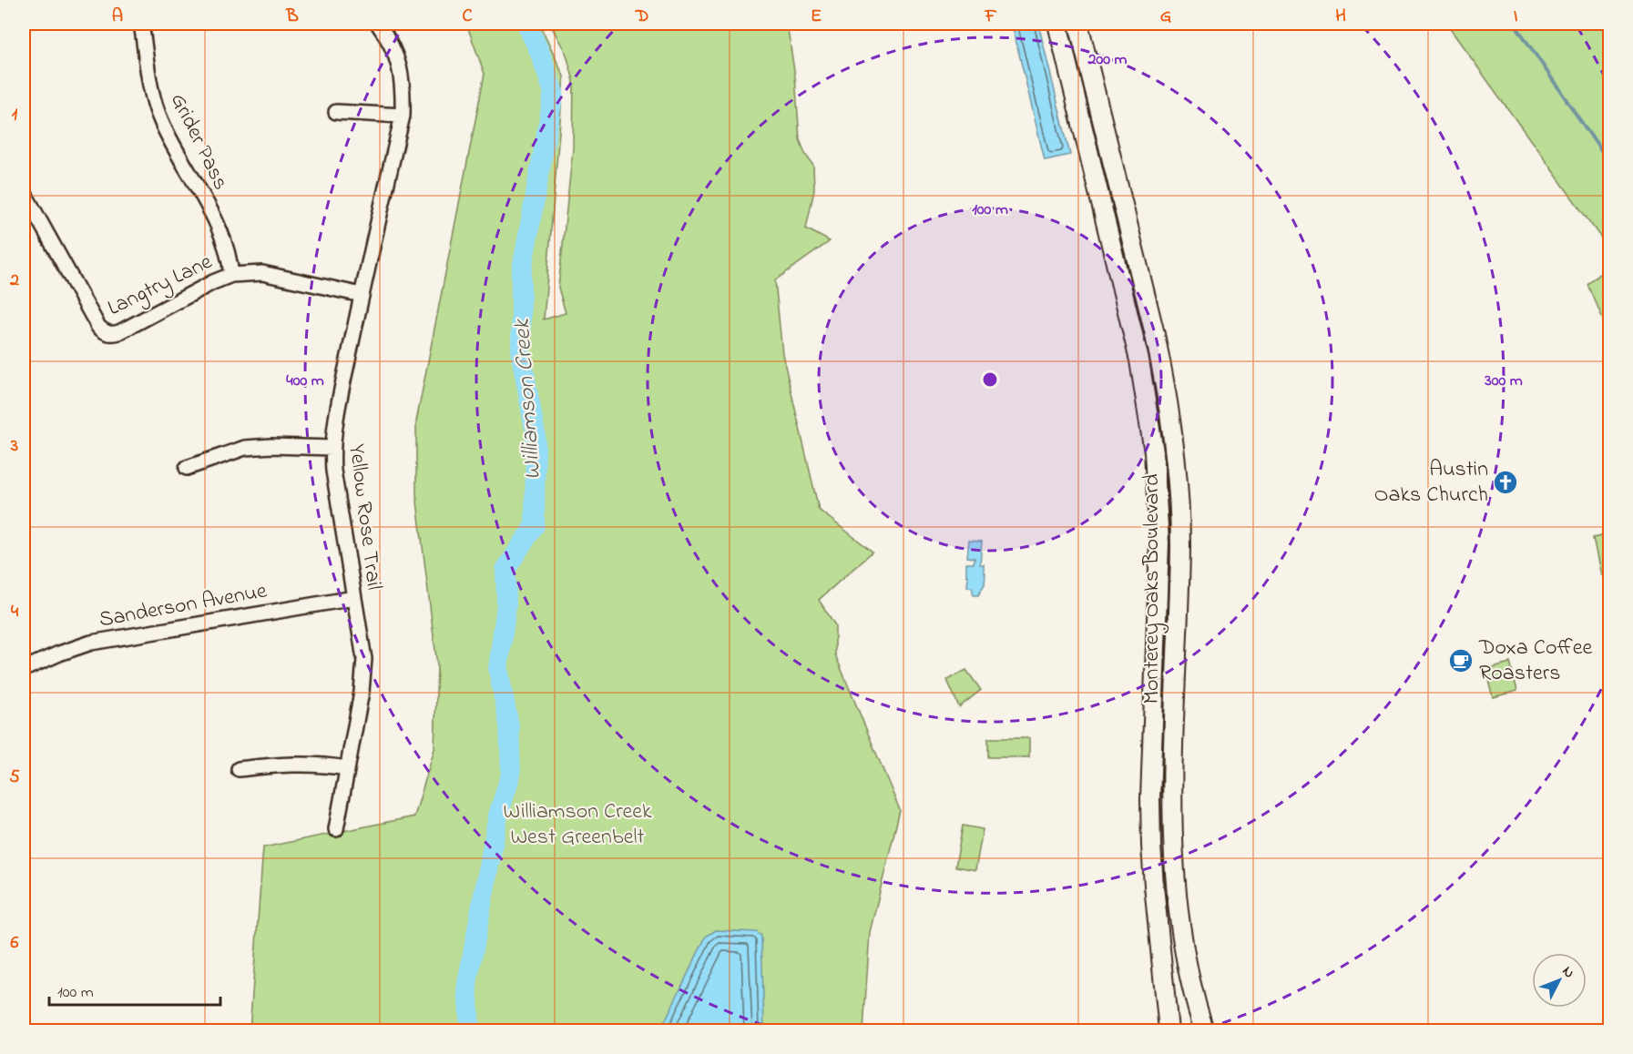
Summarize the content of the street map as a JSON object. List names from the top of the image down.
{
  "streets": {
    "street": [
      "Grider Pass",
      "Langtry Lane",
      "Yellow Rose Trail",
      "Monterey Oaks Boulevard",
      "Sanderson Avenue"
    ]
  },
  "crossings": [
    ["Grider Pass", "Langtry Lane"],
    ["Langtry Lane", "Yellow Rose Trail"],
    ["Yellow Rose Trail", "Sanderson Avenue"]
  ],
  "water": ["Williamson Creek"],
  "parks": ["Williamson Creek West Greenbelt"],
  "places": {
    "church": ["Austin Oaks Church"],
    "cafe": ["Doxa Coffee Roasters"]
  },
  "scale_bar": "100 m",
  "north": "top right",
  "grid": {
    "columns": [
      "A",
      "B",
      "C",
      "D",
      "E",
      "F",
      "G",
      "H",
      "I"
    ],
    "rows": [
      "1",
      "2",
      "3",
      "4",
      "5",
      "6"
    ]
  },
  "rings": [
    "200 m",
    "100 m",
    "300 m",
    "400 m"
  ]
}
